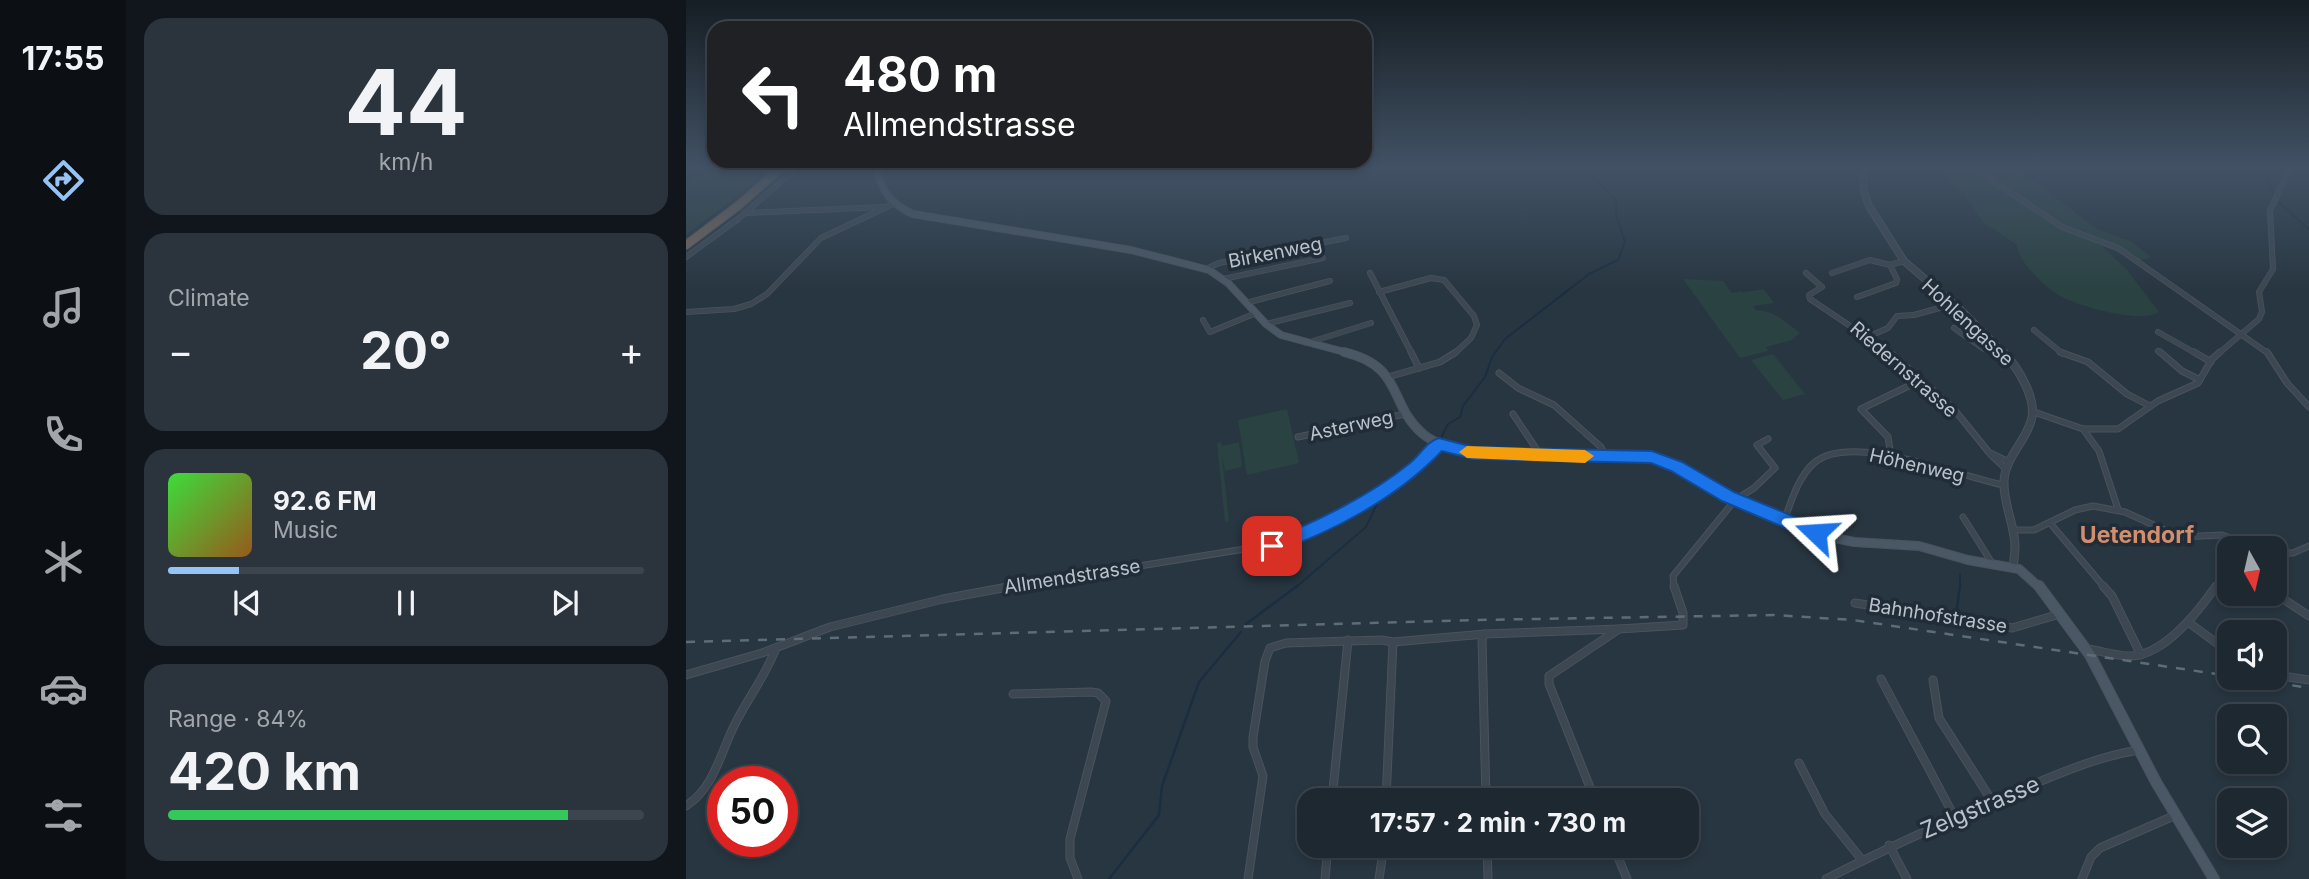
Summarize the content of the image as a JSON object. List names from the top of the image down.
{
  "streets": {
    "street": [
      "Birkenweg",
      "Hohlengasse",
      "Riedernstrasse",
      "Asterweg",
      "Höhenweg",
      "Allmendstrasse",
      "Bahnhofstrasse",
      "Zelgstrasse"
    ]
  },
  "districts": ["Uetendorf"],
  "north": "bottom",
  "page": {
    "tabs": "17:55",
    "tile": [
      ["44", "km/h"],
      "Climate",
      ["Range · 84%", "420 km"]
    ],
    "turn": ["480 m", "Allmendstrasse"],
    "heat": ["−", "20°", "+"],
    "song": ["92.6 FM", "Music"],
    "limit": "50",
    "trip": "17:57 · 2 min · 730 m"
  }
}
